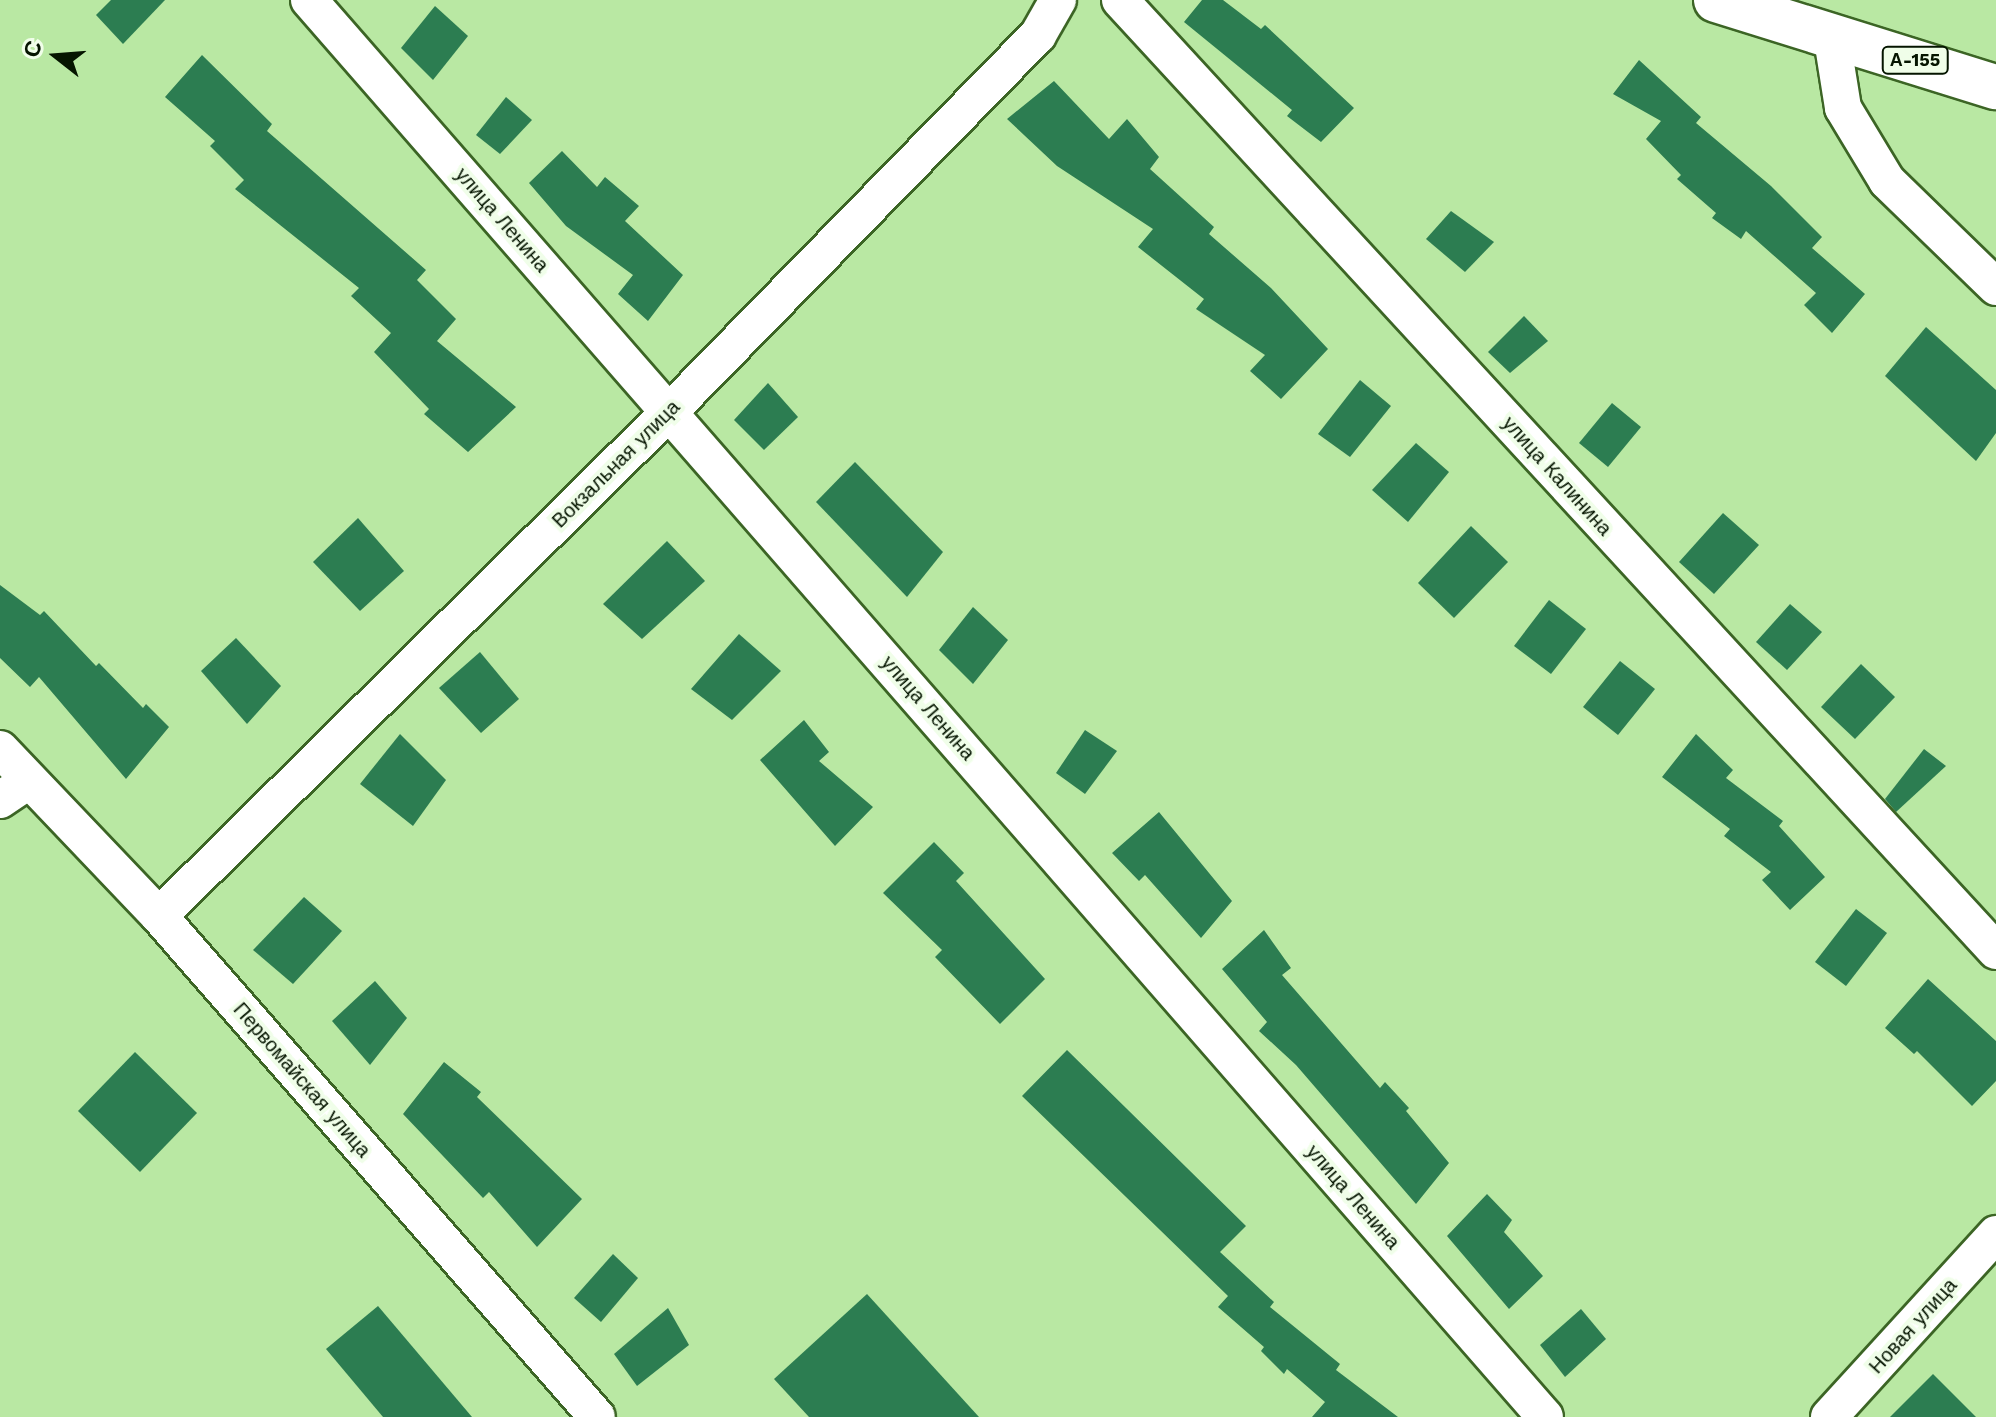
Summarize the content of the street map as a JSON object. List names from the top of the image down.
{
  "streets": {
    "main road": ["А-155"],
    "street": [
      "улица Ленина",
      "Вокзальная улица",
      "улица Калинина",
      "Первомайская улица",
      "Новая улица"
    ]
  },
  "crossings": [
    ["улица Ленина", "Вокзальная улица"],
    ["Вокзальная улица", "Первомайская улица"]
  ],
  "north": "left"
}
